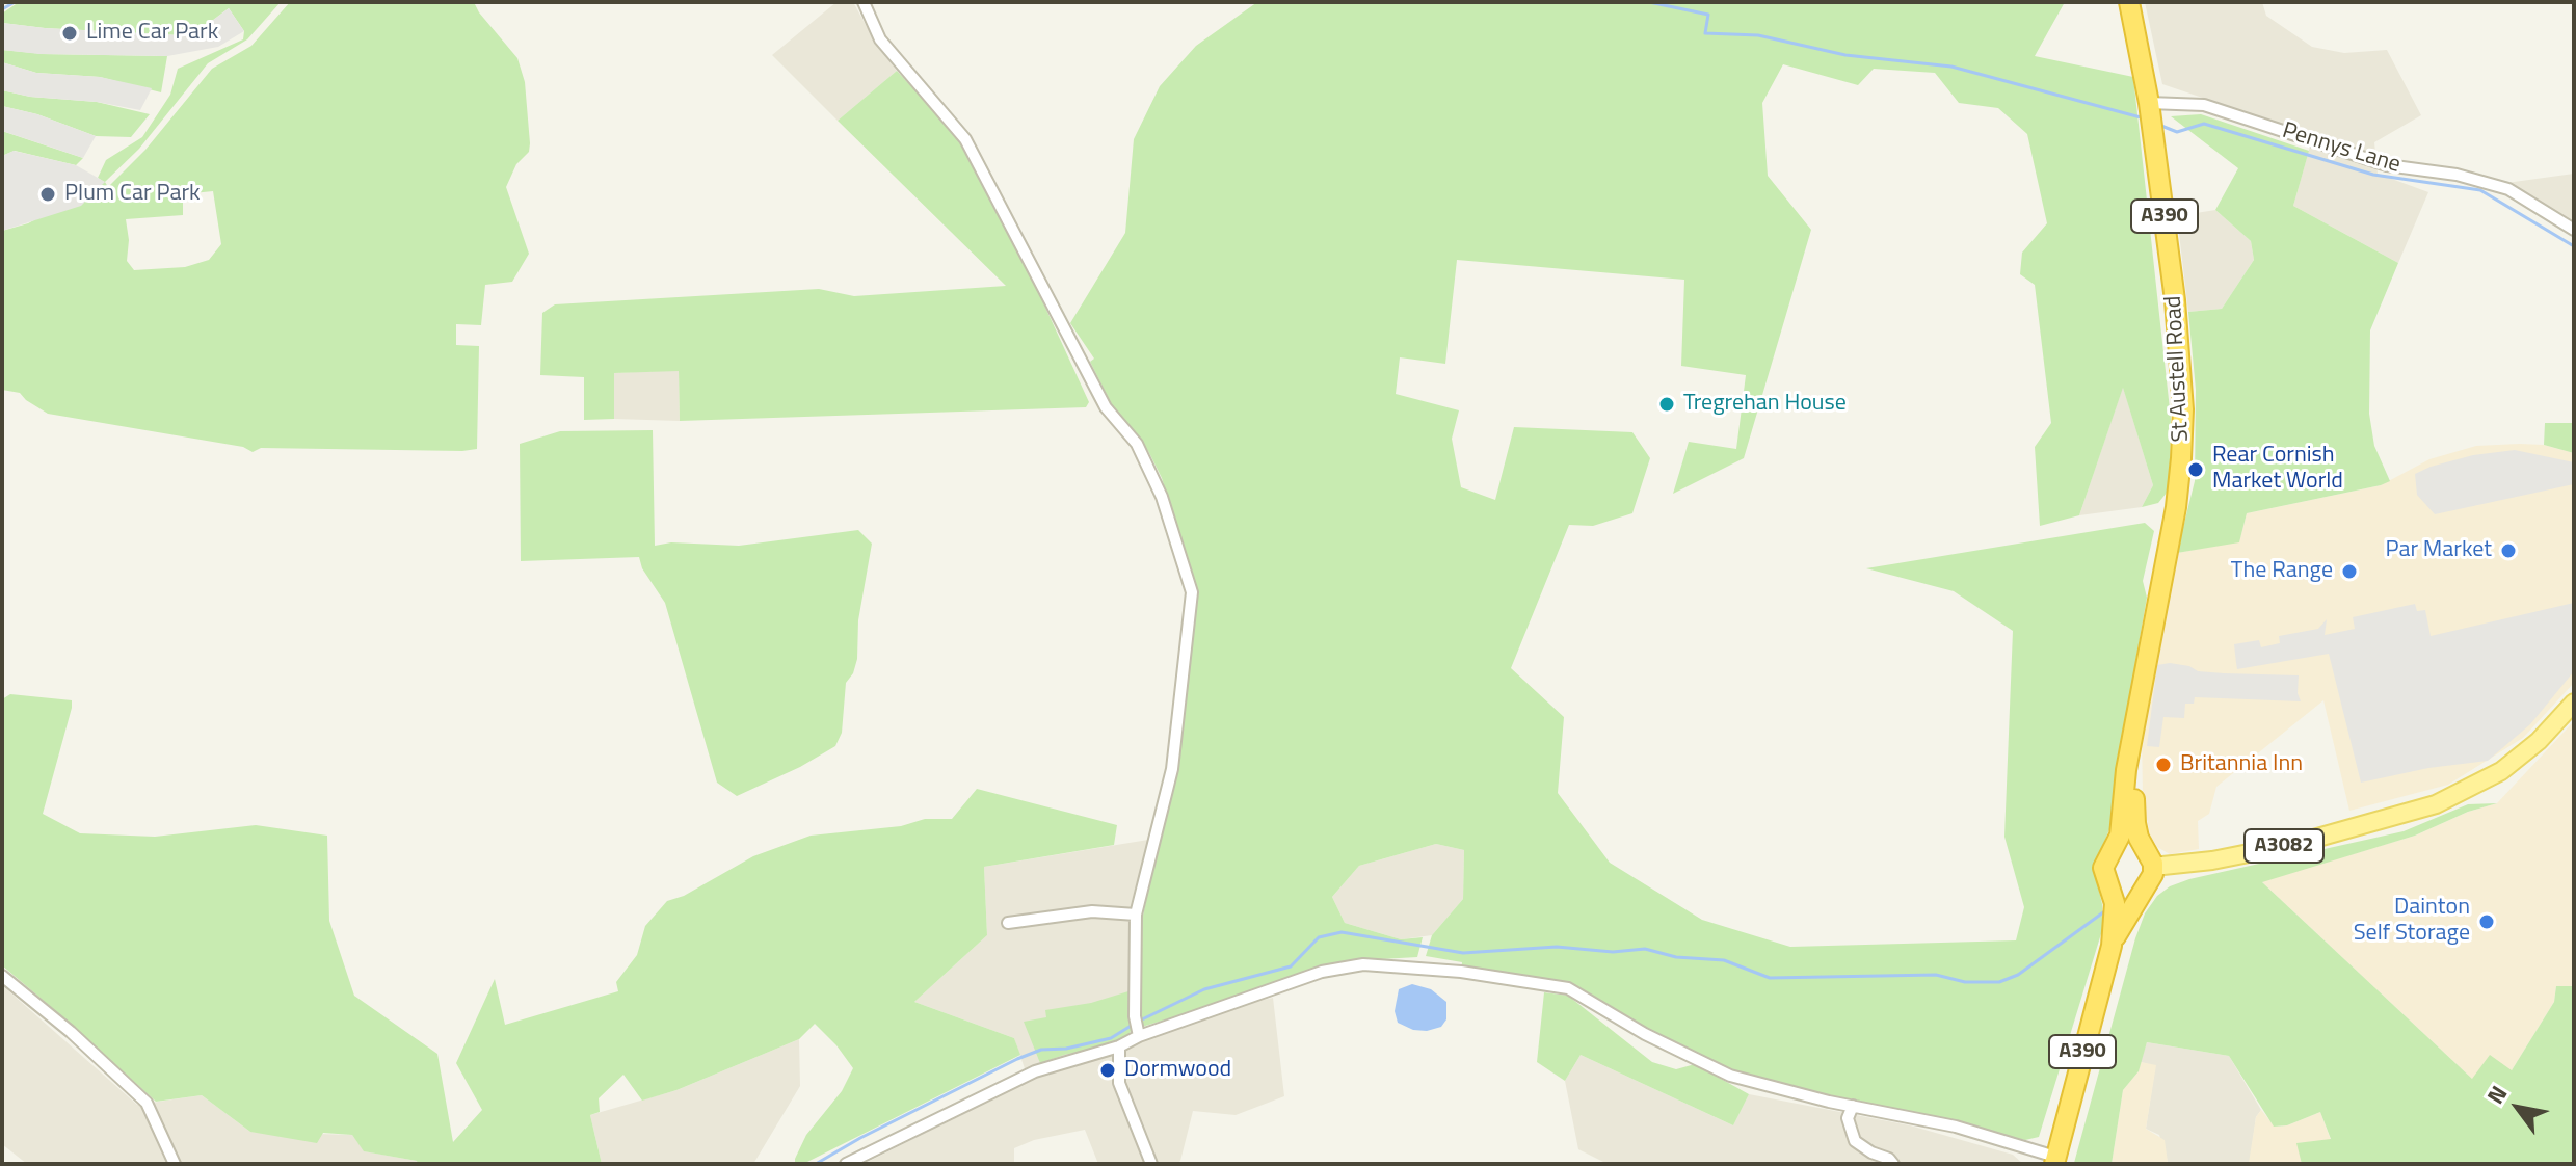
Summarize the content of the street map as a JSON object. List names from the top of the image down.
{
  "streets": {
    "highway": ["A390", "St Austell Road"],
    "main road": ["A3082"],
    "street": ["Pennys Lane"]
  },
  "crossings": [
    ["Pennys Lane", "St Austell Road"]
  ],
  "places": [
    "Lime Car Park",
    "Plum Car Park",
    "Tregrehan House",
    "Rear Cornish Market World",
    "Par Market",
    "The Range",
    "Britannia Inn",
    "Dainton Self Storage",
    "Dormwood"
  ],
  "north": "top left"
}
